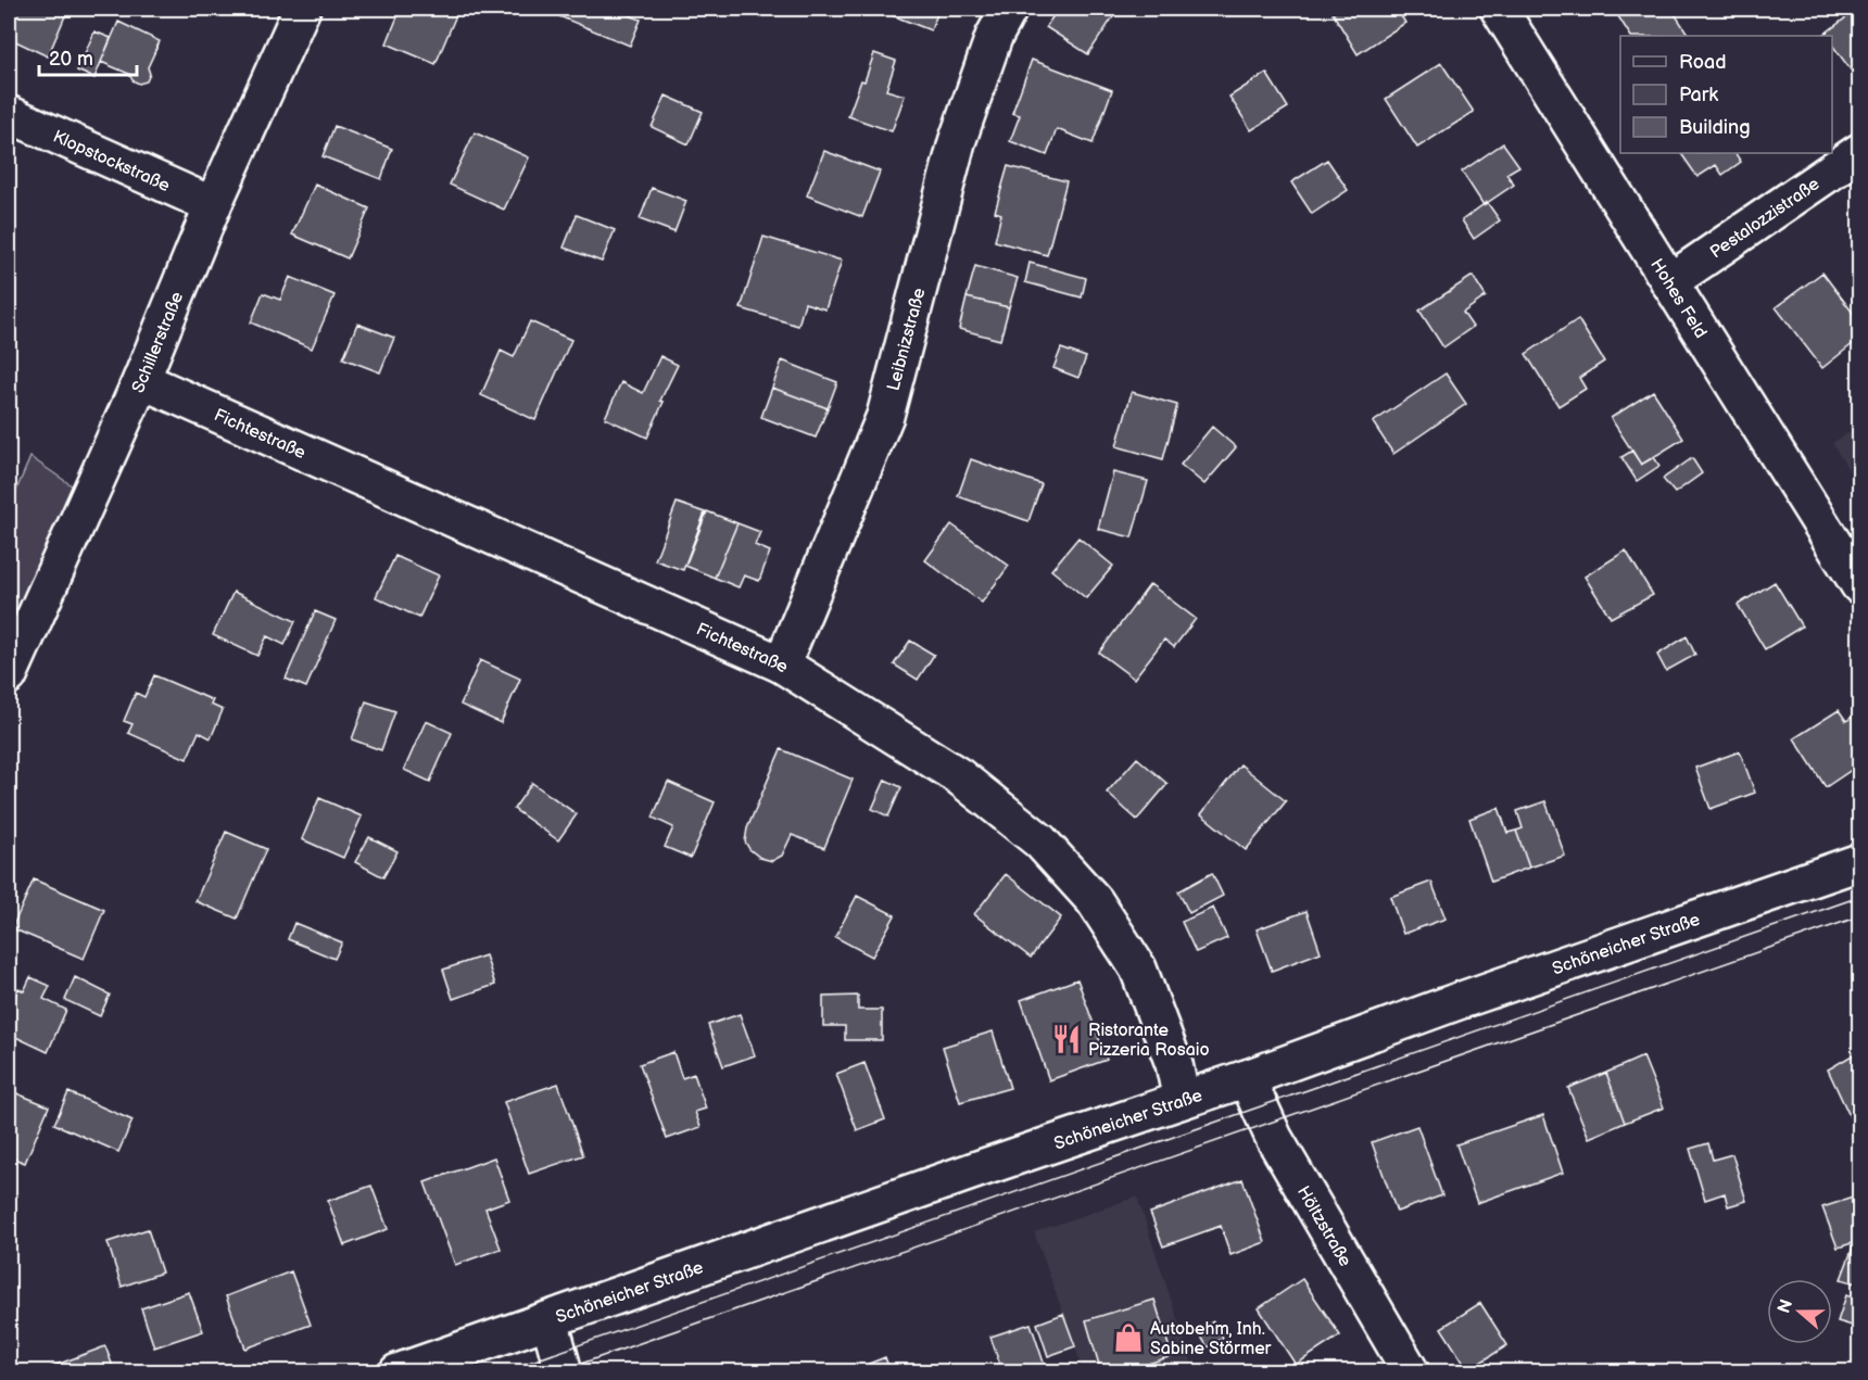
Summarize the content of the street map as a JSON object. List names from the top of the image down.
{
  "streets": {
    "street": [
      "Klopstockstraße",
      "Pestalozzistraße",
      "Hohes Feld",
      "Leibnizstraße",
      "Schillerstraße",
      "Fichtestraße",
      "Schöneicher Straße",
      "Höltzstraße"
    ]
  },
  "crossings": [
    ["Klopstockstraße", "Schillerstraße"],
    ["Pestalozzistraße", "Hohes Feld"],
    ["Leibnizstraße", "Fichtestraße"],
    ["Schillerstraße", "Fichtestraße"],
    ["Fichtestraße", "Schöneicher Straße"],
    ["Schöneicher Straße", "Höltzstraße"]
  ],
  "places": {
    "restaurant": ["Ristorante Pizzeria Rosaio"],
    "shop": ["Autobehm, Inh. Sabine Störmer"]
  },
  "legend": ["Road", "Park", "Building"],
  "scale_bar": "20 m",
  "north": "left"
}
